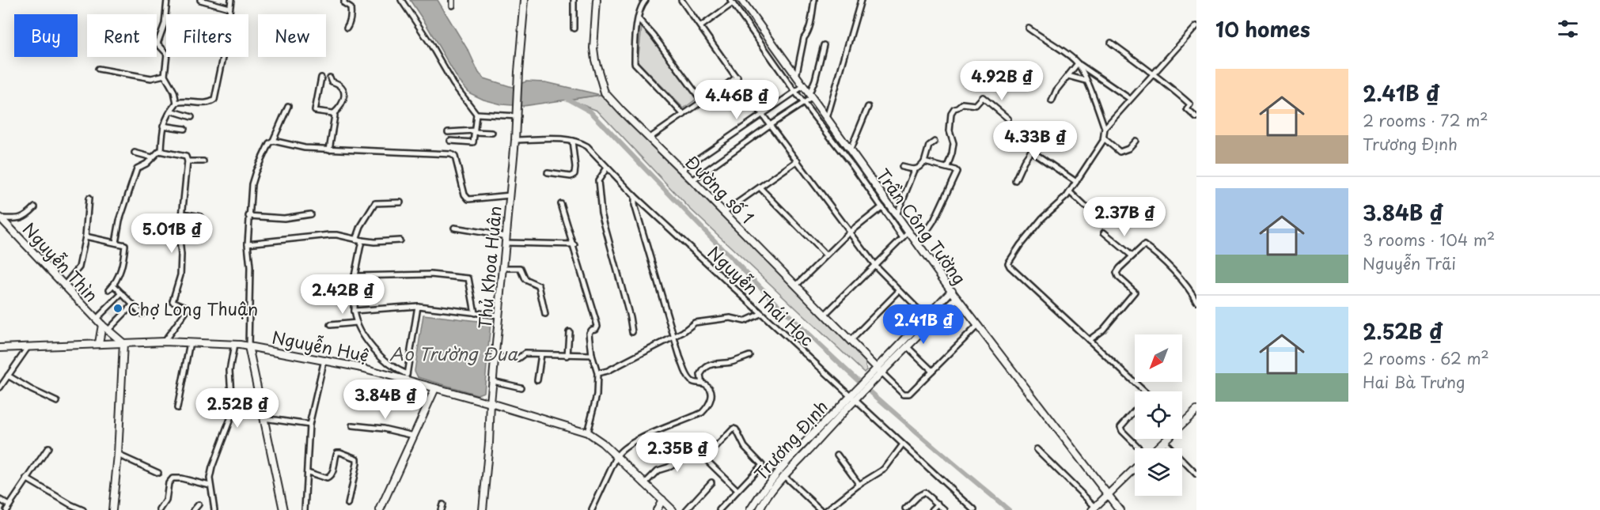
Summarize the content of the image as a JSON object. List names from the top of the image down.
{
  "streets": {
    "main road": [
      "Đường số 1",
      "Trần Công Tường",
      "Nguyễn Thìn",
      "Thủ Khoa Huân",
      "Nguyễn Huệ",
      "Trương Định"
    ],
    "street": ["Nguyễn Thái Học"]
  },
  "crossings": [
    ["Đường số 1", "Trương Định"],
    ["Nguyễn Thìn", "Nguyễn Huệ"],
    ["Thủ Khoa Huân", "Nguyễn Thái Học"],
    ["Thủ Khoa Huân", "Nguyễn Huệ"],
    ["Nguyễn Thái Học", "Trương Định"]
  ],
  "water": ["Ao Trường Đua"],
  "places": ["Chợ Long Thuận"],
  "north": "bottom left",
  "page": {
    "heading": "10 homes",
    "chip": [
      "Buy",
      "Rent",
      "Filters",
      "New"
    ],
    "list": [
      {
        "name": "2.41B ₫",
        "note": "2 rooms · 72 m² · Trương Định"
      },
      {
        "name": "3.84B ₫",
        "note": "3 rooms · 104 m² · Nguyễn Trãi"
      },
      {
        "name": "2.52B ₫",
        "note": "2 rooms · 62 m² · Hai Bà Trưng"
      }
    ],
    "price": [
      "4.92B ₫",
      "4.46B ₫",
      "4.33B ₫",
      "2.37B ₫",
      "5.01B ₫",
      "2.42B ₫",
      "2.41B ₫",
      "3.84B ₫",
      "2.52B ₫",
      "2.35B ₫"
    ]
  }
}
